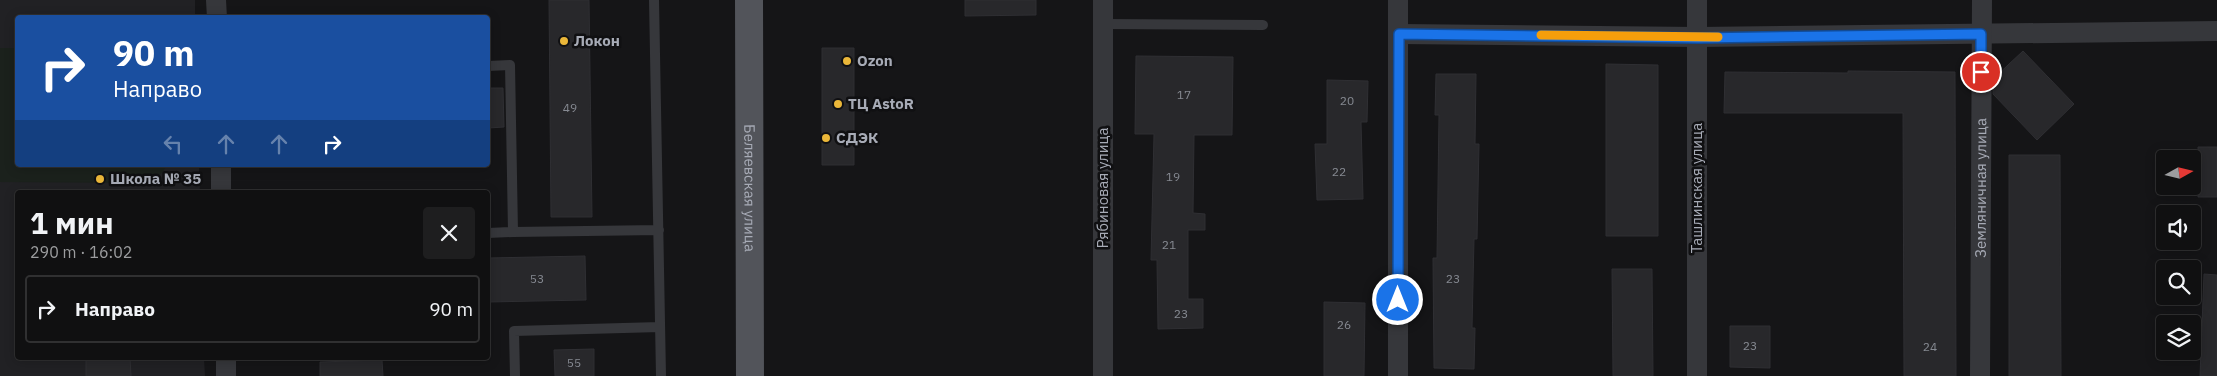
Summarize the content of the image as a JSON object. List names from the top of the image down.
{
  "streets": {
    "main road": ["Беляевская улица"],
    "street": ["Рябиновая улица", "Ташлинская улица", "Земляничная улица"]
  },
  "places": [
    "Локон",
    "Ozon",
    "ТЦ AstoR",
    "СДЭК",
    "Школа № 35"
  ],
  "house_numbers": [
    "17",
    "20",
    "49",
    "22",
    "19",
    "21",
    "53",
    "23",
    "23",
    "26",
    "23",
    "24",
    "55"
  ],
  "north": "right",
  "page": {
    "turn": ["90 m", "Направо"],
    "heading": ["1 мин", "290 m · 16:02"],
    "list": [
      {
        "name": "Направо",
        "value": "90 m"
      }
    ]
  }
}
